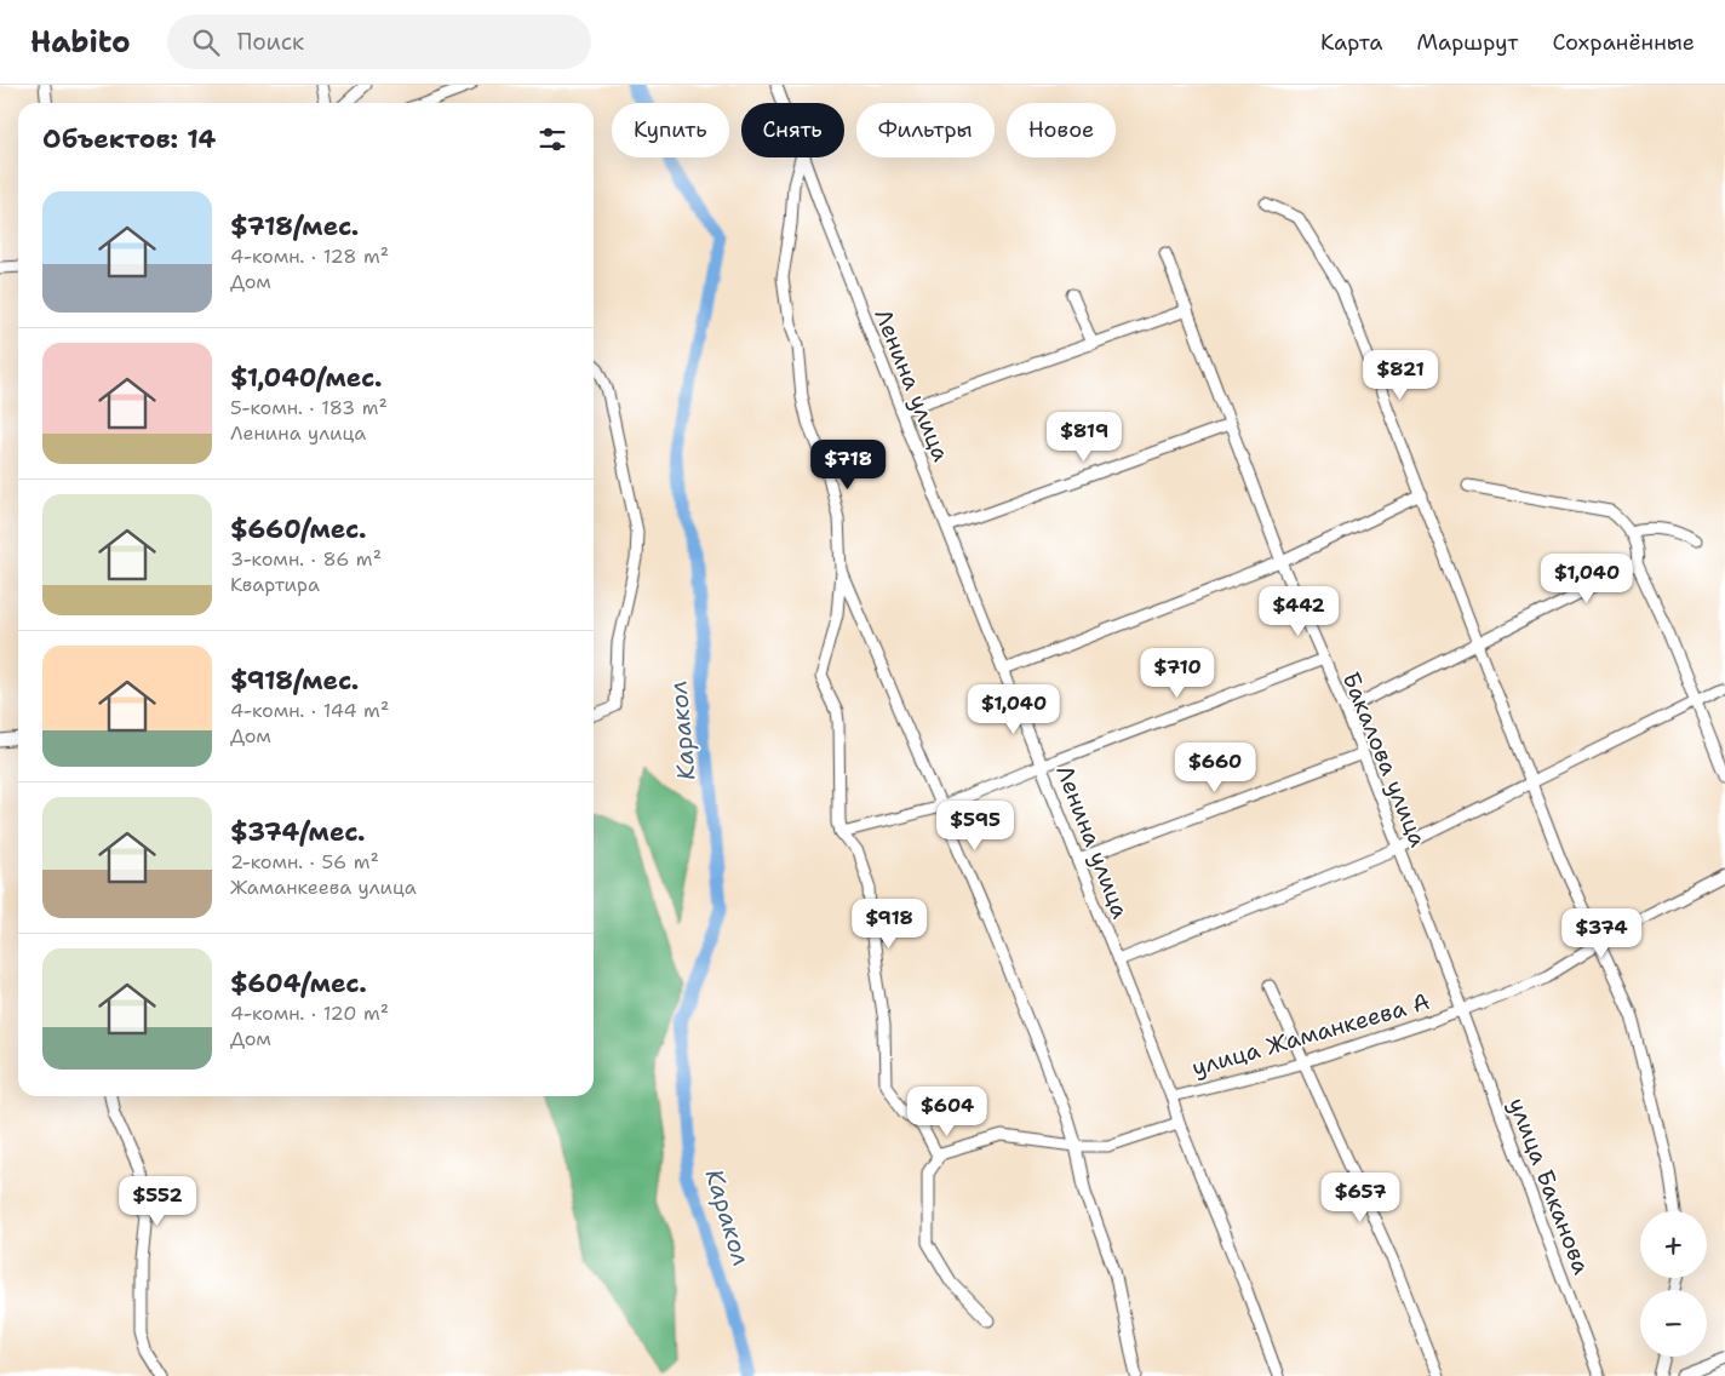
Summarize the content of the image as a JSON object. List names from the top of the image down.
{
  "streets": {
    "street": [
      "Ленина улица",
      "Бакалова улица",
      "улица Жаманкеева А",
      "улица Баканова"
    ]
  },
  "crossings": [
    ["Ленина улица", "улица Жаманкеева А"],
    ["Бакалова улица", "улица Жаманкеева А"],
    ["Бакалова улица", "улица Баканова"],
    ["улица Жаманкеева А", "улица Баканова"]
  ],
  "water": ["Каракол"],
  "page": {
    "header": "Habito",
    "search": "Поиск",
    "nav": ["Карта", "Маршрут", "Сохранённые"],
    "chip": [
      "Купить",
      "Снять",
      "Фильтры",
      "Новое"
    ],
    "heading": "Объектов: 14",
    "list": [
      {
        "name": "$718/мес.",
        "note": "4-комн. · 128 m² · Дом"
      },
      {
        "name": "$1,040/мес.",
        "note": "5-комн. · 183 m² · Ленина улица"
      },
      {
        "name": "$660/мес.",
        "note": "3-комн. · 86 m² · Квартира"
      },
      {
        "name": "$918/мес.",
        "note": "4-комн. · 144 m² · Дом"
      },
      {
        "name": "$374/мес.",
        "note": "2-комн. · 56 m² · Жаманкеева улица"
      },
      {
        "name": "$604/мес.",
        "note": "4-комн. · 120 m² · Дом"
      }
    ],
    "price": [
      "$821",
      "$819",
      "$718",
      "$1,040",
      "$442",
      "$710",
      "$1,040",
      "$660",
      "$595",
      "$918",
      "$374",
      "$604",
      "$657",
      "$552"
    ],
    "map_buttons": ["+", "−"]
  }
}
